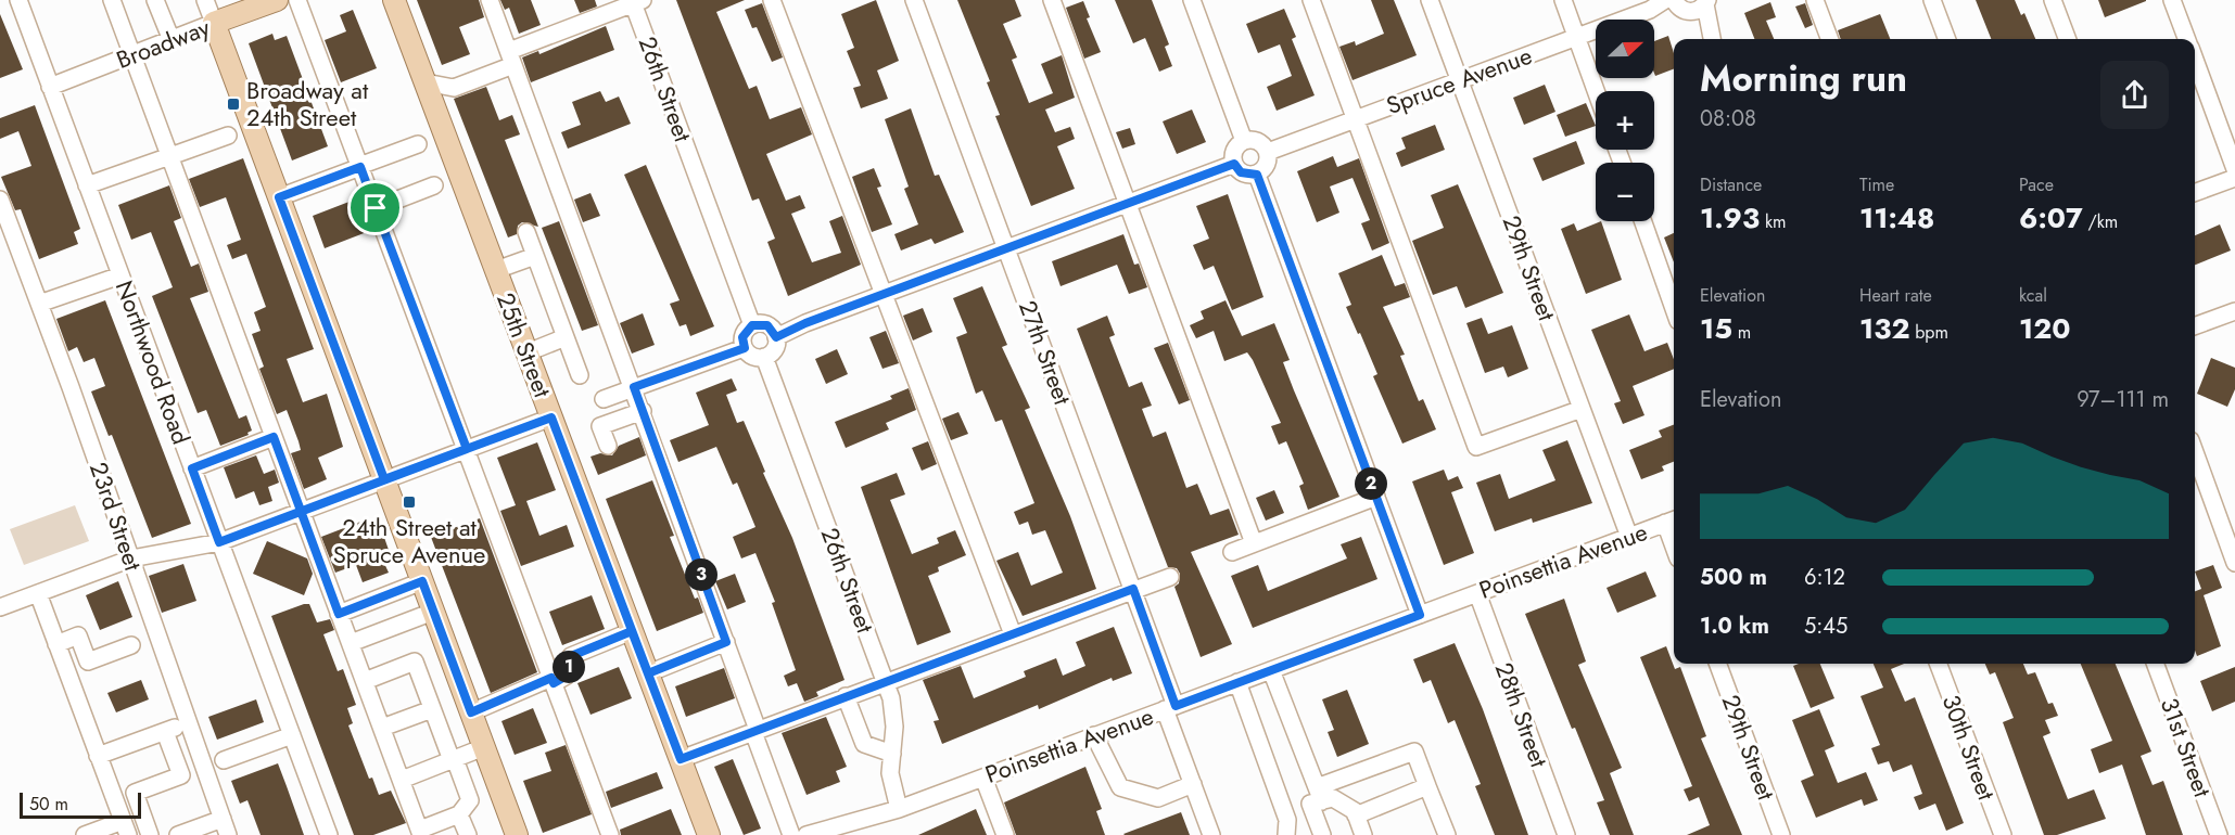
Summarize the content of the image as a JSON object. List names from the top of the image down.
{
  "streets": {
    "main road": ["Broadway", "25th Street"],
    "street": [
      "Spruce Avenue",
      "26th Street",
      "29th Street",
      "27th Street",
      "Northwood Road",
      "23rd Street",
      "Poinsettia Avenue",
      "28th Street",
      "30th Street",
      "31st Street"
    ]
  },
  "crossings": [
    ["Broadway", "Northwood Road"],
    ["Spruce Avenue", "29th Street"],
    ["26th Street", "Poinsettia Avenue"],
    ["29th Street", "Poinsettia Avenue"],
    ["27th Street", "Poinsettia Avenue"],
    ["Poinsettia Avenue", "28th Street"]
  ],
  "places": {
    "transit": ["Broadway at 24th Street", "24th Street at Spruce Avenue"]
  },
  "scale_bar": "50 m",
  "north": "right",
  "page": {
    "map_buttons": ["+", "−"],
    "heading": ["Morning run", "08:08"],
    "stats": [
      ["Distance", "1.93 km"],
      ["Time", "11:48"],
      ["Pace", "6:07 /km"],
      ["Elevation", "15 m"],
      ["Heart rate", "132 bpm"],
      ["kcal", "120"]
    ],
    "chart": ["Elevation", "97–111 m"],
    "pins": ["2", "3", "1"],
    "list": [
      {
        "name": "500 m",
        "note": "6:12"
      },
      {
        "name": "1.0 km",
        "note": "5:45"
      }
    ],
    "scale": "50 m"
  }
}
